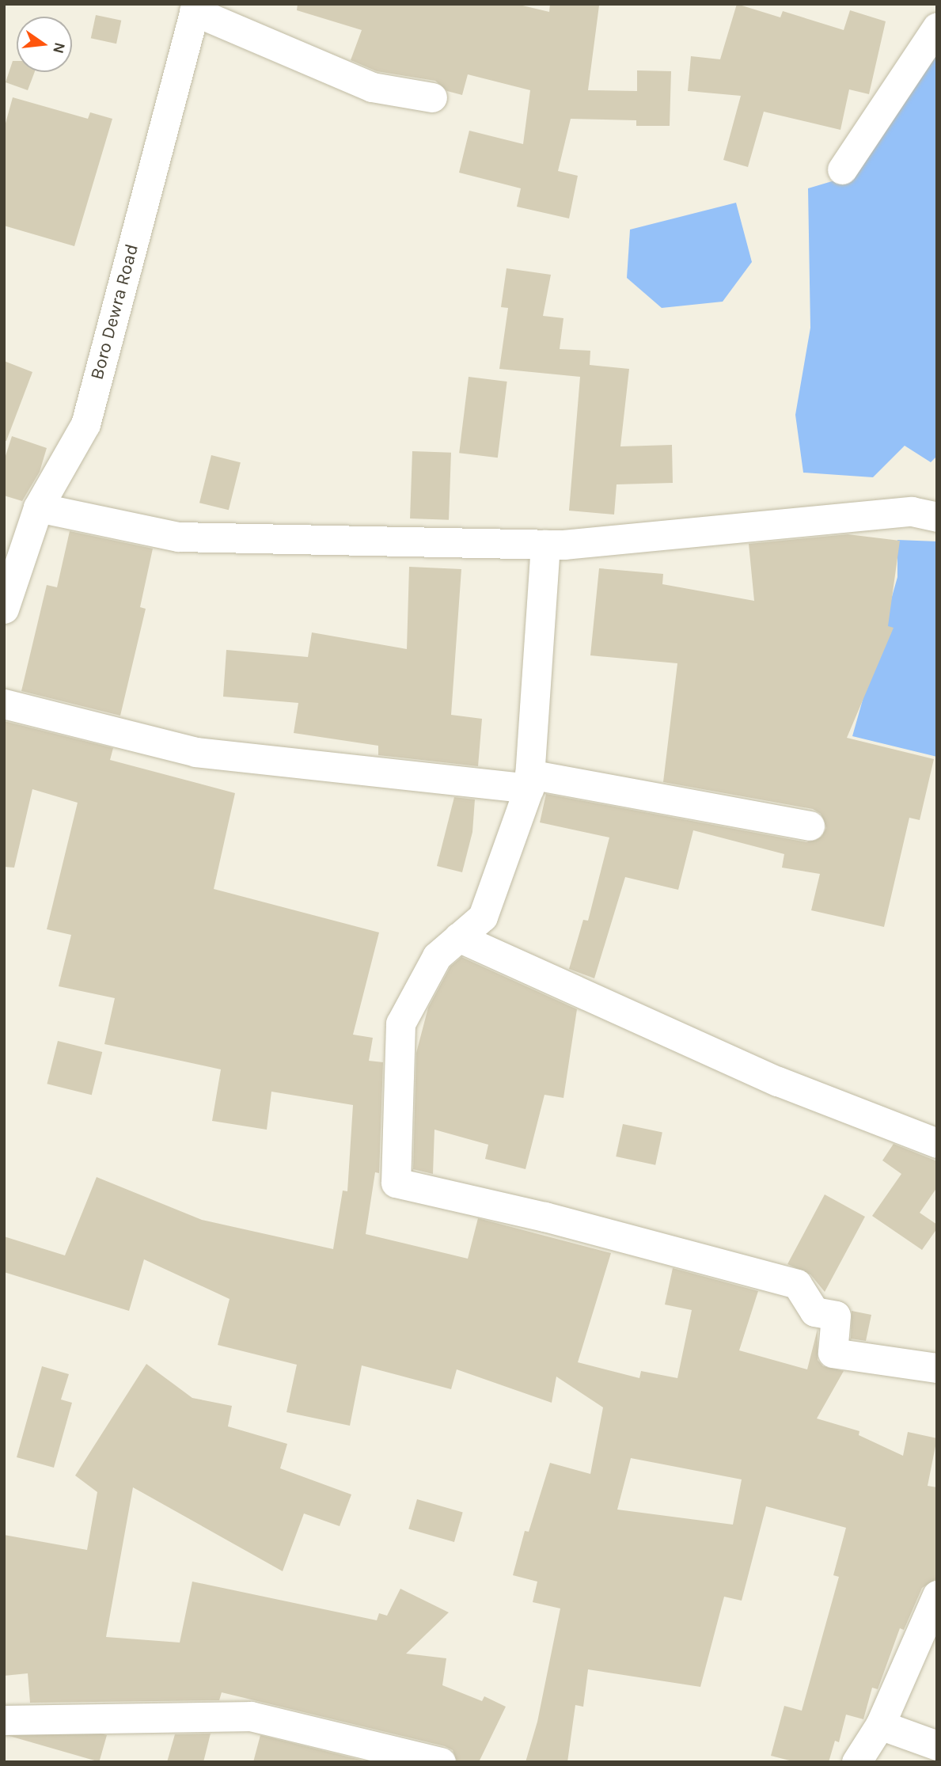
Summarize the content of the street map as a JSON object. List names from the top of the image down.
{
  "streets": {
    "street": ["Boro Dewra Road"]
  },
  "north": "right"
}
